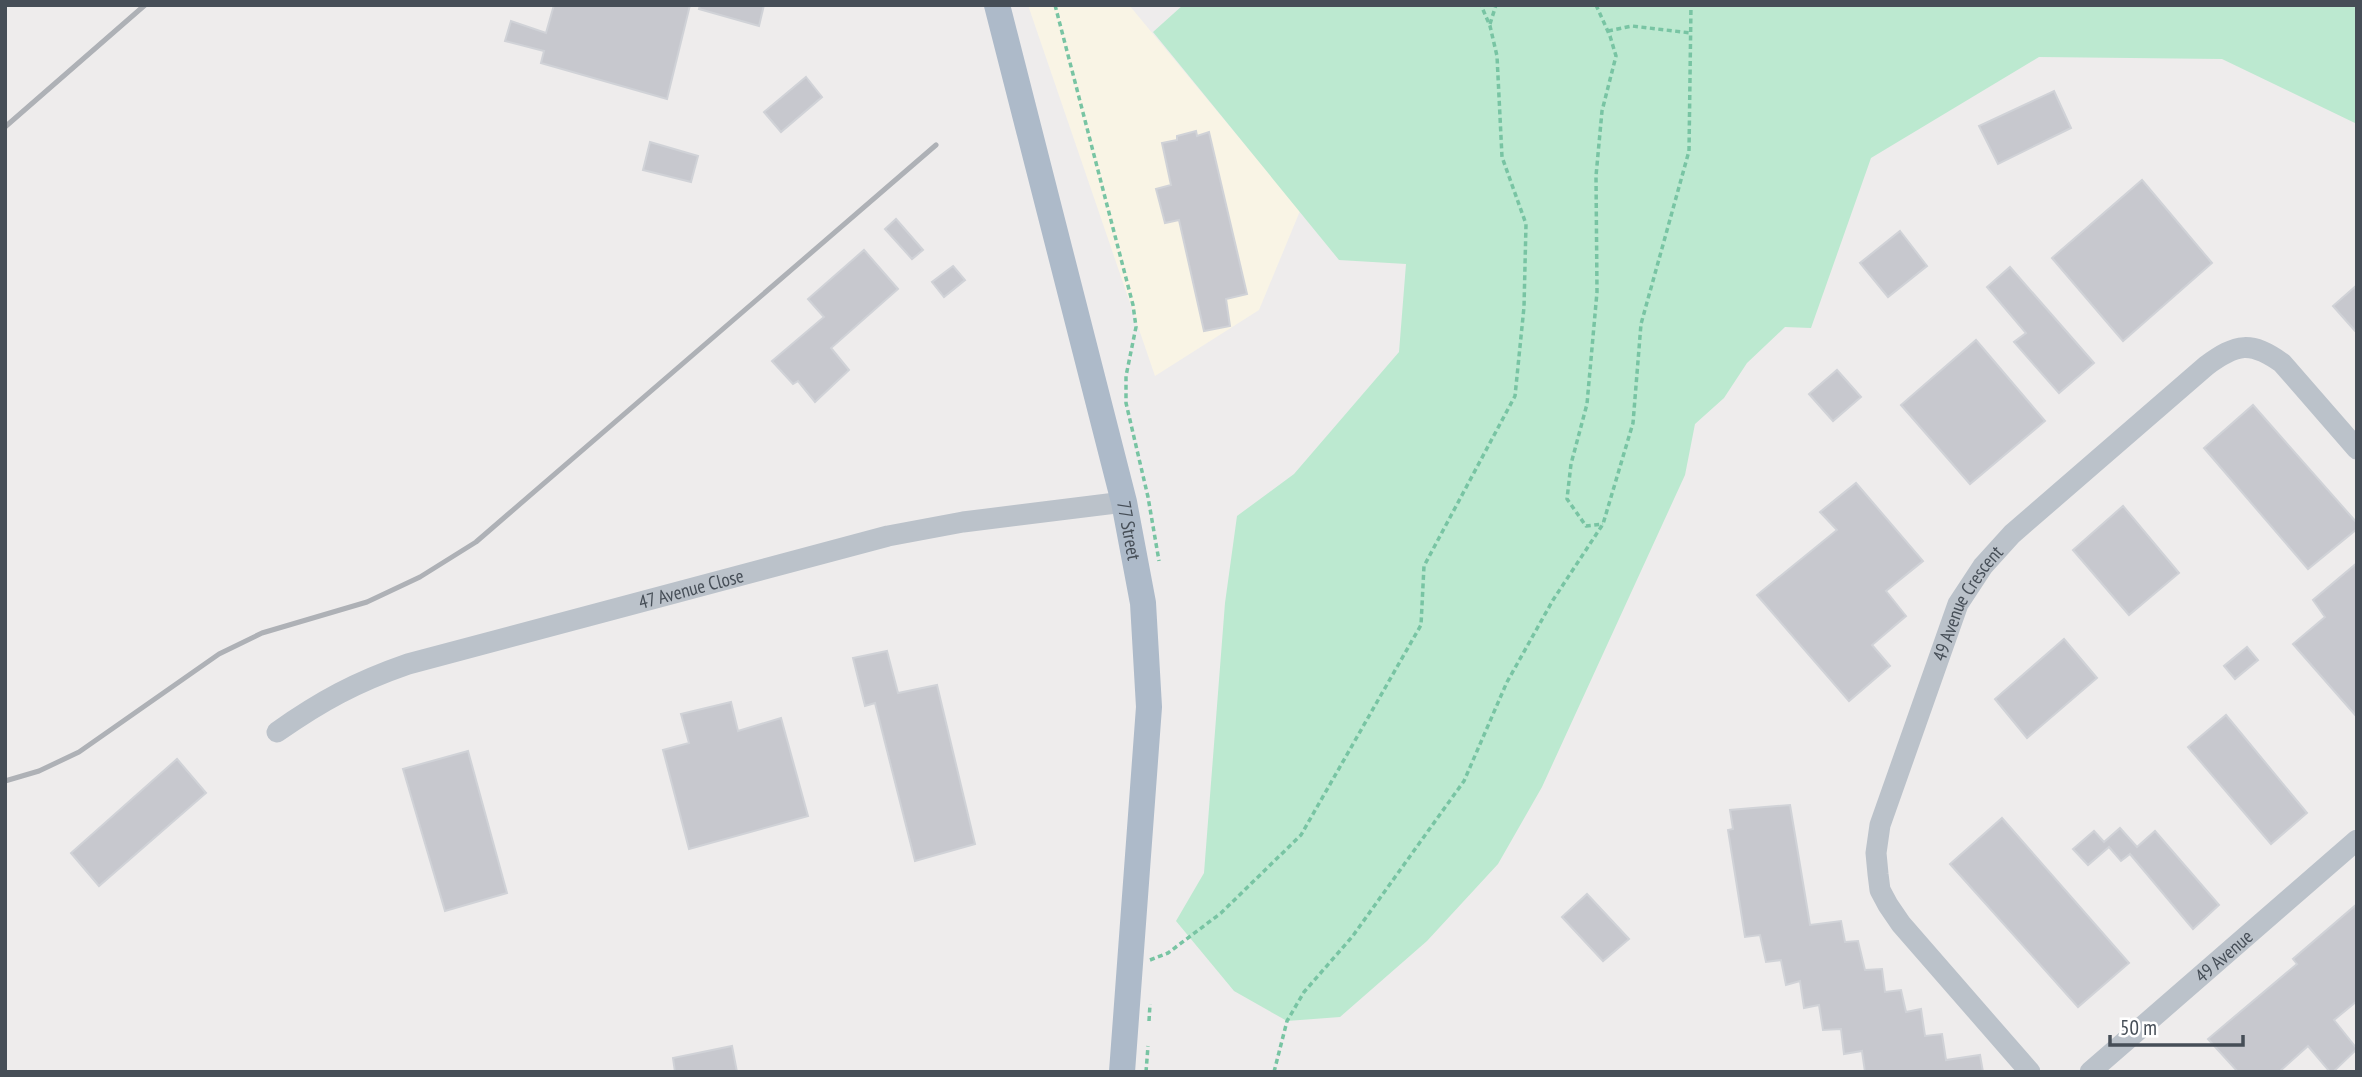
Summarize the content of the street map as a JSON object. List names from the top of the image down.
{
  "streets": {
    "main road": ["77 Street"],
    "street": ["47 Avenue Close", "49 Avenue Crescent", "49 Avenue"]
  },
  "crossings": [
    ["77 Street", "47 Avenue Close"]
  ],
  "scale_bar": "50 m"
}
